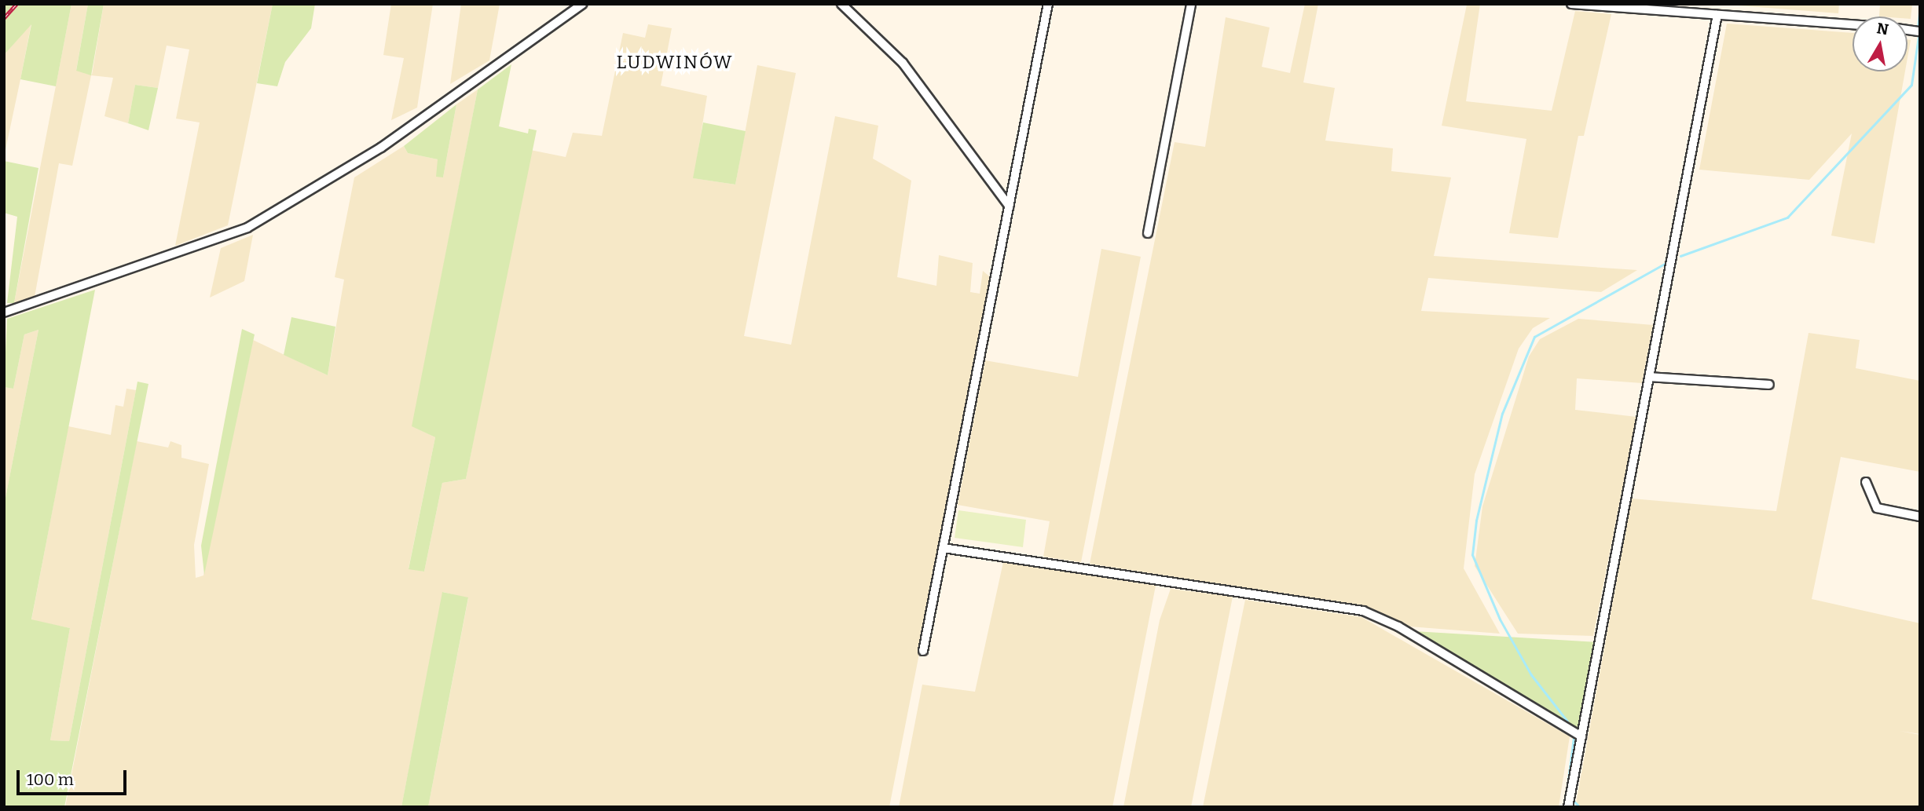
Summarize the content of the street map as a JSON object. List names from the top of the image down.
{
  "districts": ["LUDWINÓW"],
  "scale_bar": "100 m",
  "north": "top"
}
